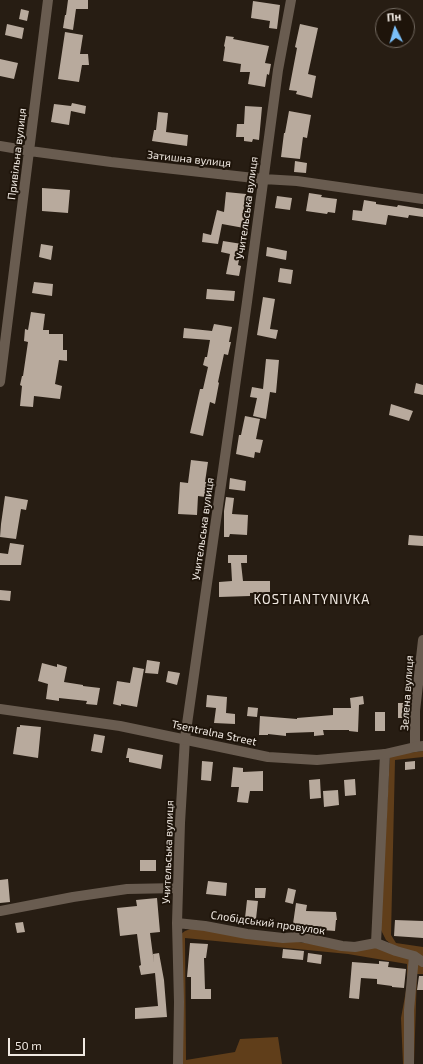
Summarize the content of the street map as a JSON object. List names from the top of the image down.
{
  "streets": {
    "street": [
      "Привільна вулиця",
      "Затишна вулиця",
      "Учительська вулиця",
      "Зелена вулиця",
      "Tsentralna Street",
      "Слобідський провулок"
    ]
  },
  "crossings": [
    ["Привільна вулиця", "Затишна вулиця"],
    ["Затишна вулиця", "Учительська вулиця"],
    ["Учительська вулиця", "Tsentralna Street"],
    ["Учительська вулиця", "Слобідський провулок"],
    ["Зелена вулиця", "Tsentralna Street"]
  ],
  "districts": ["KOSTIANTYNIVKA"],
  "scale_bar": "50 m",
  "north": "top"
}
